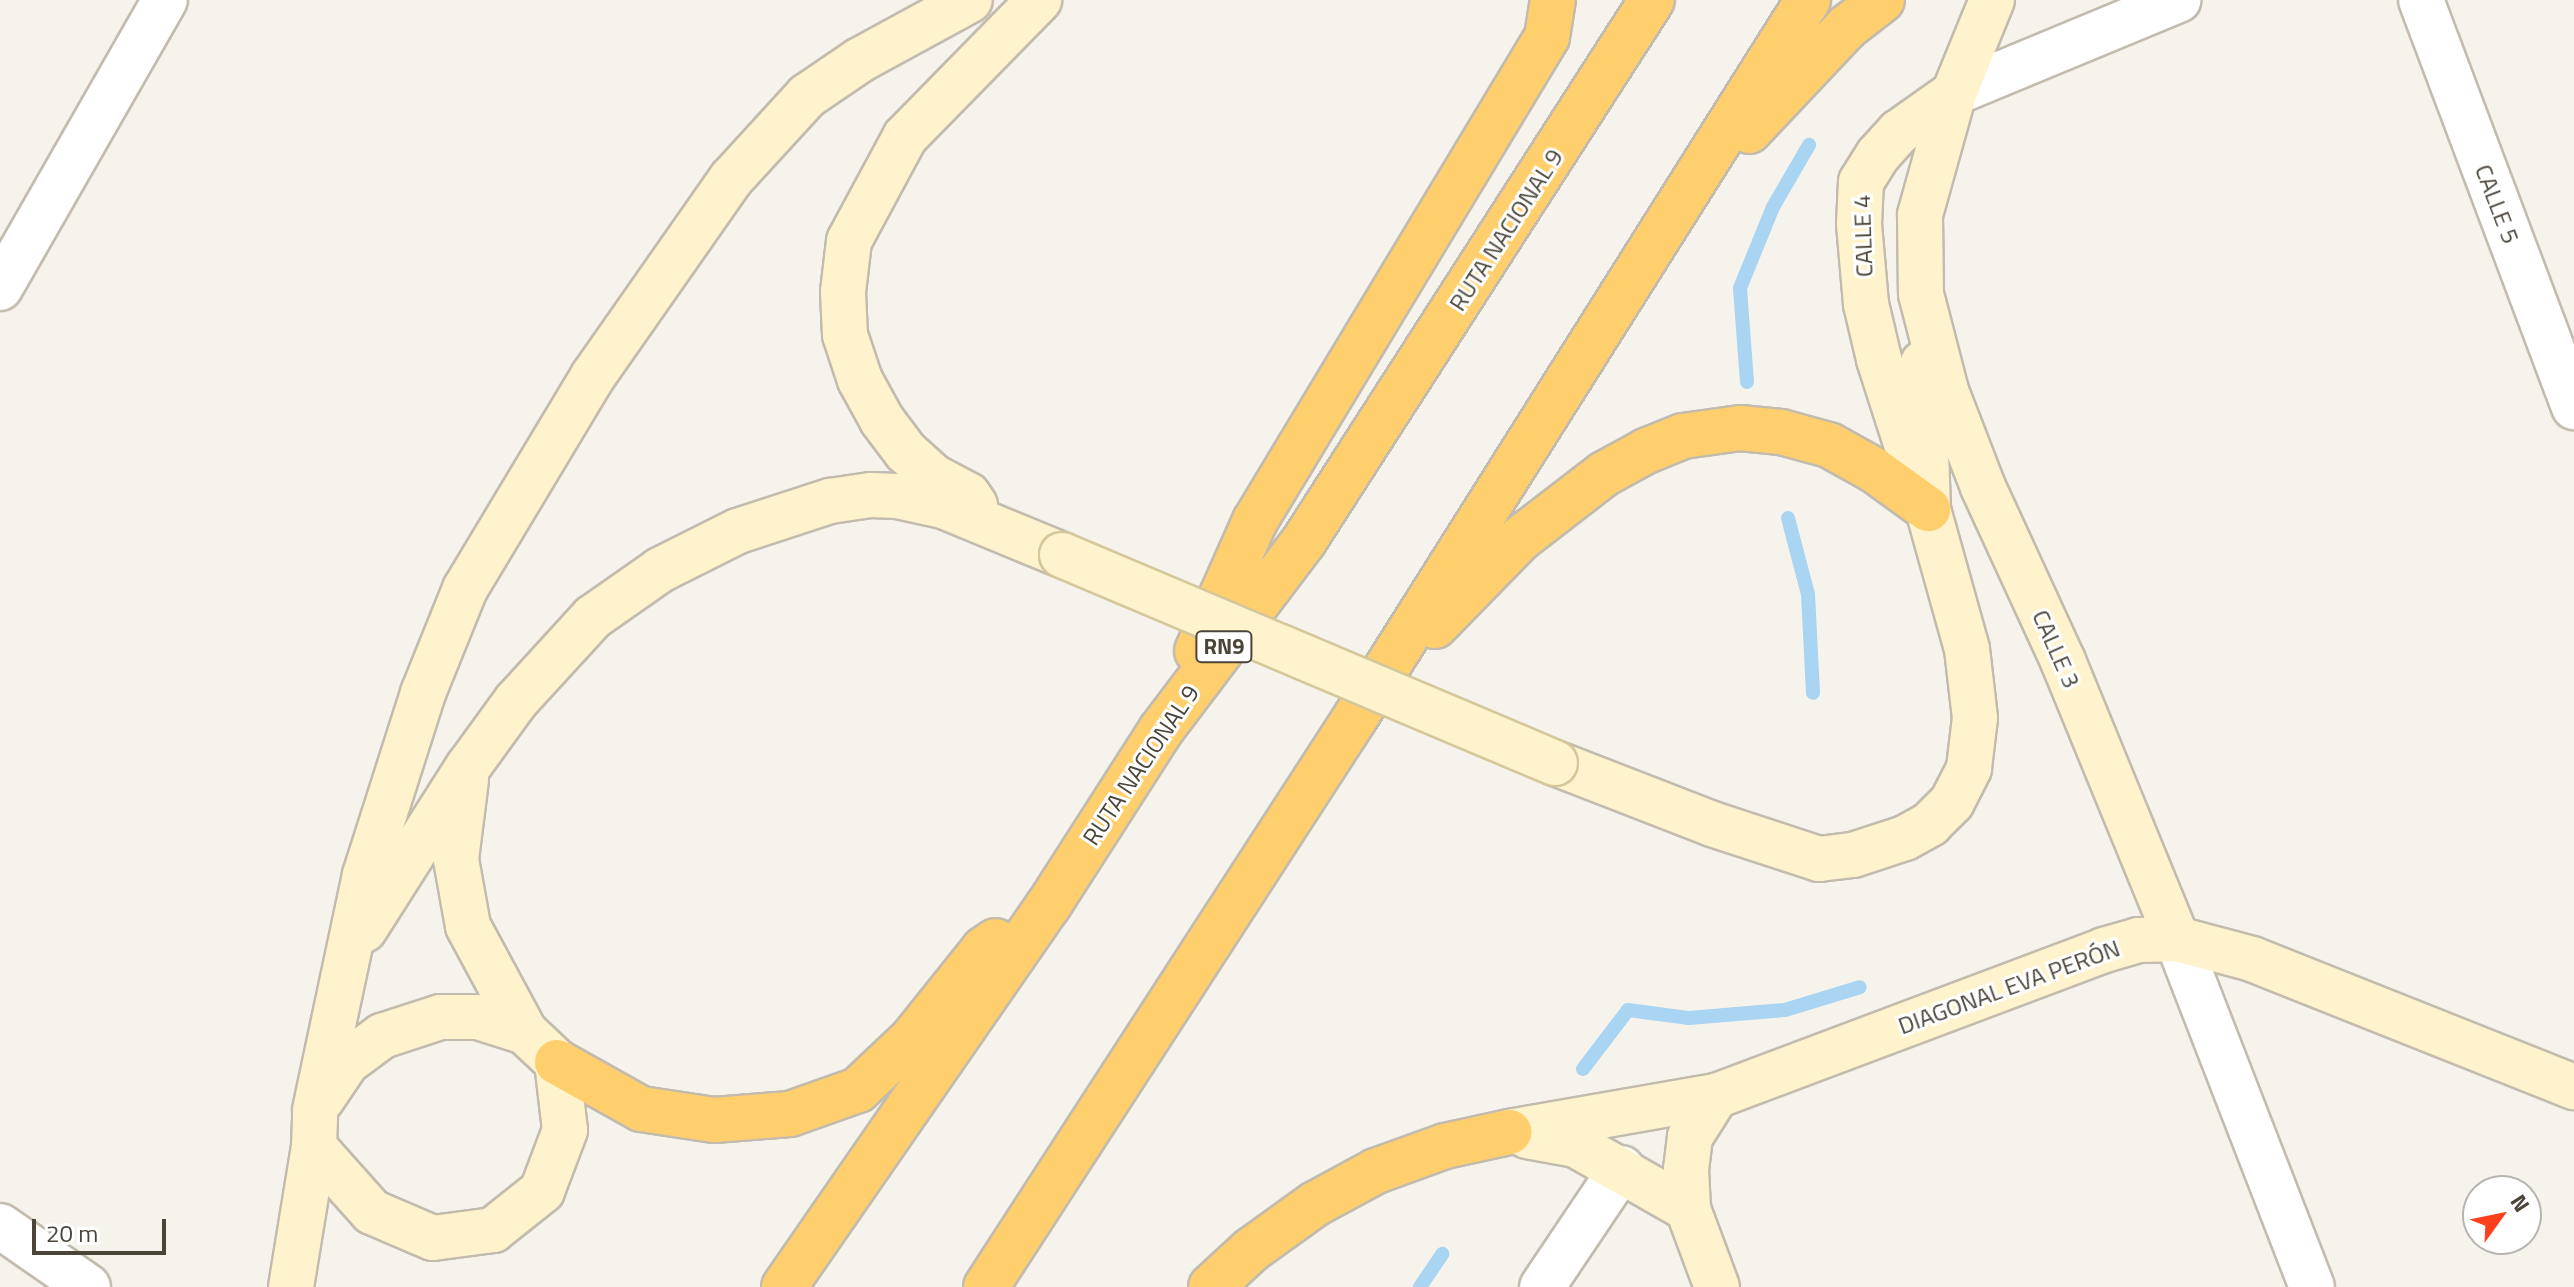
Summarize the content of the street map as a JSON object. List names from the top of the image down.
{
  "streets": {
    "highway": ["RUTA NACIONAL 9", "RN9"],
    "main road": ["CALLE 4", "CALLE 3", "DIAGONAL EVA PERÓN"],
    "street": ["CALLE 5"]
  },
  "crossings": [
    ["CALLE 4", "CALLE 3"],
    ["CALLE 3", "DIAGONAL EVA PERÓN"]
  ],
  "scale_bar": "20 m",
  "north": "top right"
}
